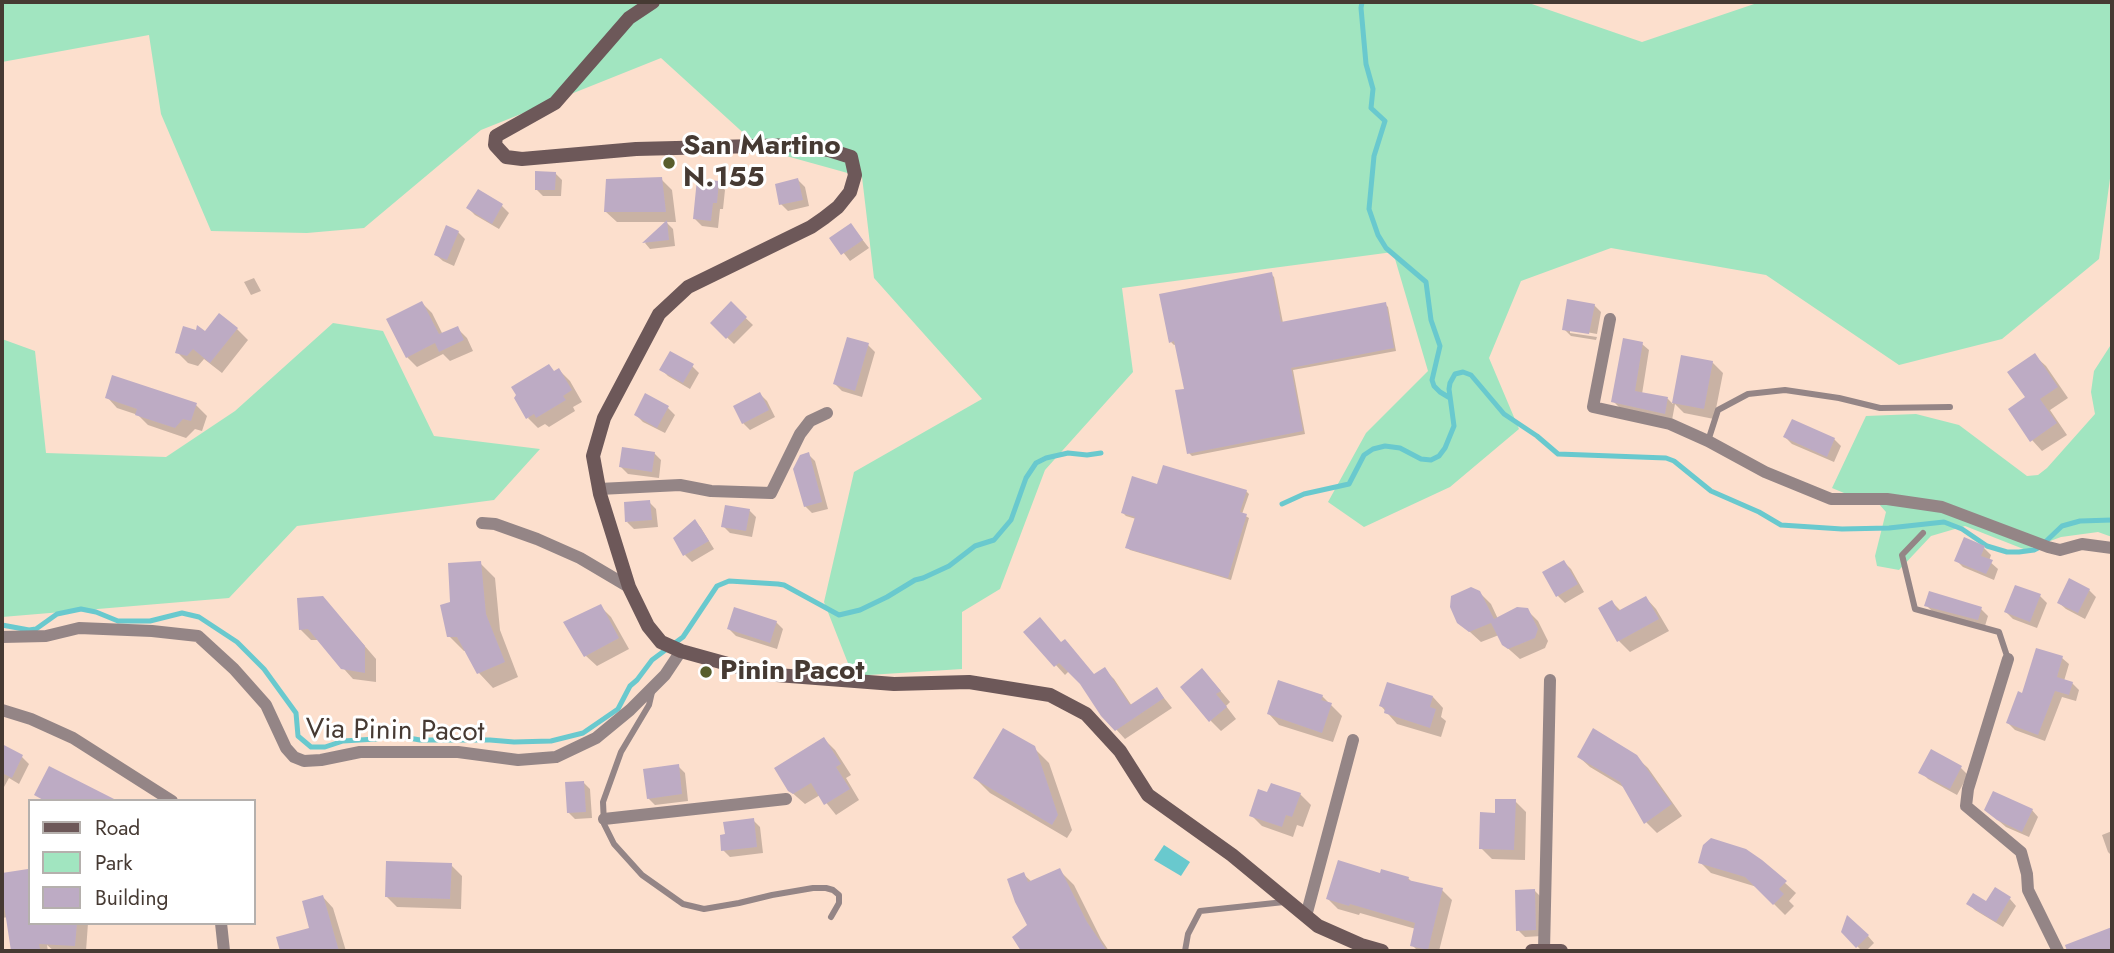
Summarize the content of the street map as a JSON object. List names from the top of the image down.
{
  "streets": {
    "street": ["Via Pinin Pacot"]
  },
  "places": ["San Martino N.155", "Pinin Pacot"],
  "legend": ["Road", "Park", "Building"]
}
